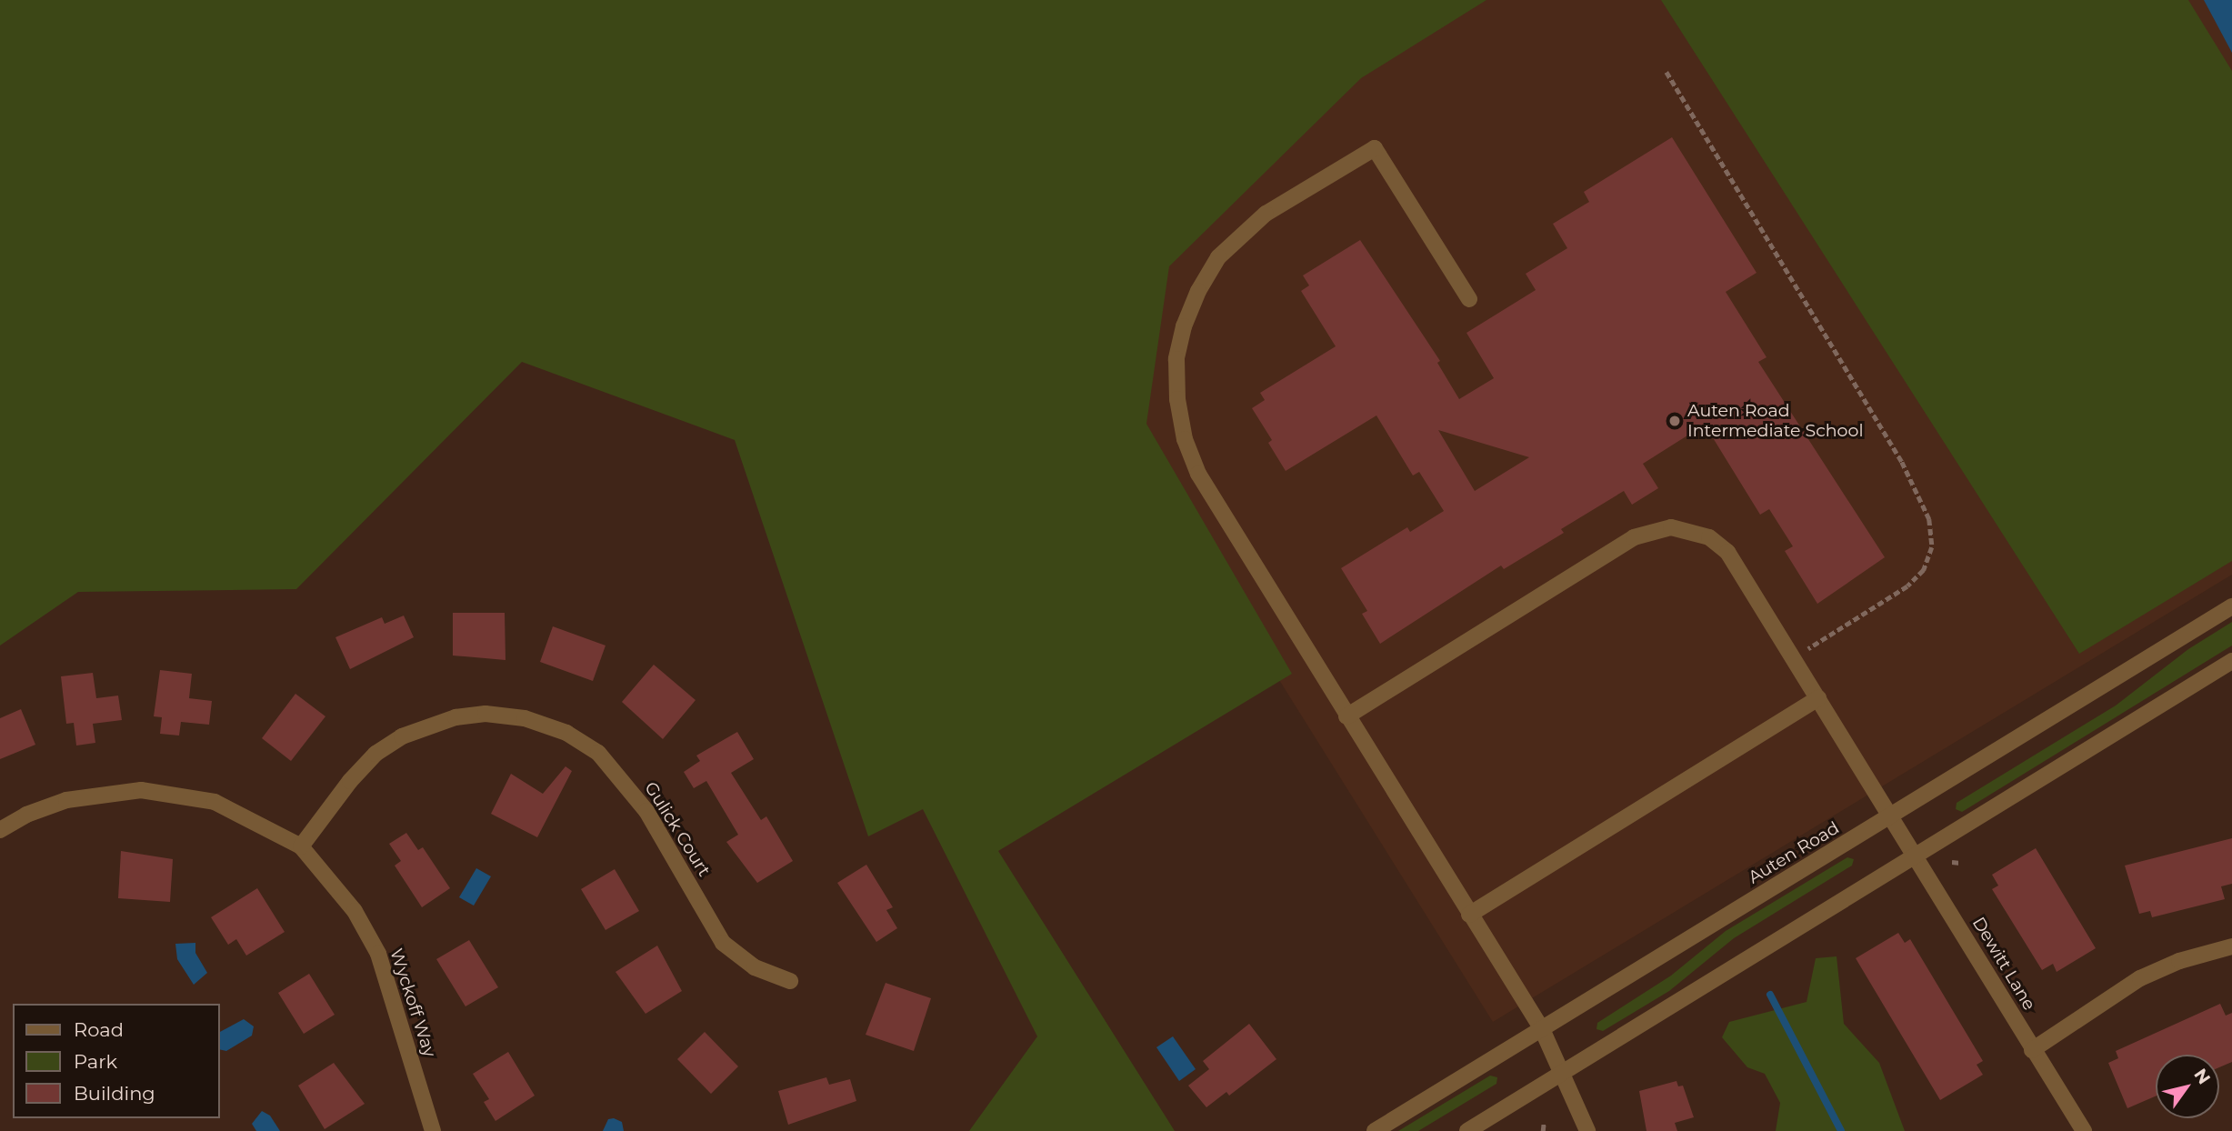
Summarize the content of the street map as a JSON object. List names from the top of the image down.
{
  "streets": {
    "street": [
      "Gulick Court",
      "Auten Road",
      "Dewitt Lane",
      "Wyckoff Way"
    ]
  },
  "crossings": [
    ["Gulick Court", "Wyckoff Way"],
    ["Auten Road", "Dewitt Lane"]
  ],
  "places": ["Auten Road Intermediate School"],
  "legend": ["Road", "Park", "Building"],
  "north": "top right"
}
